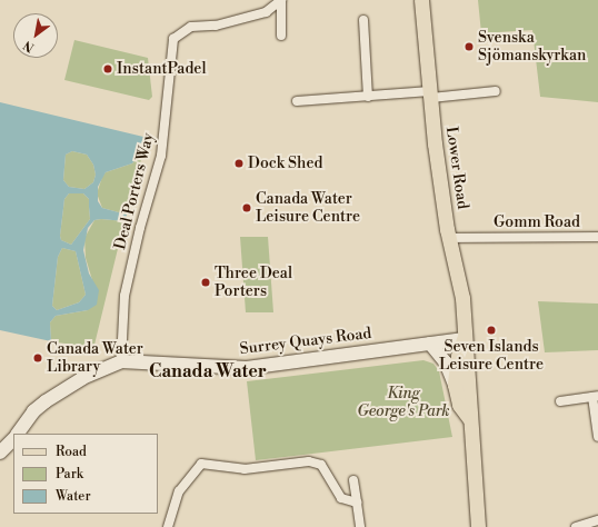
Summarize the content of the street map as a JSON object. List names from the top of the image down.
{
  "streets": {
    "main road": ["Lower Road"],
    "street": ["Deal Porters Way", "Gomm Road", "Surrey Quays Road"]
  },
  "crossings": [
    ["Lower Road", "Gomm Road"],
    ["Lower Road", "Surrey Quays Road"],
    ["Deal Porters Way", "Surrey Quays Road"]
  ],
  "districts": ["Canada Water"],
  "parks": ["King George's Park"],
  "places": [
    "Svenska Sjömanskyrkan",
    "InstantPadel",
    "Dock Shed",
    "Canada Water Leisure Centre",
    "Three Deal Porters",
    "Seven Islands Leisure Centre",
    "Canada Water Library"
  ],
  "legend": ["Road", "Park", "Water"],
  "north": "bottom left"
}
